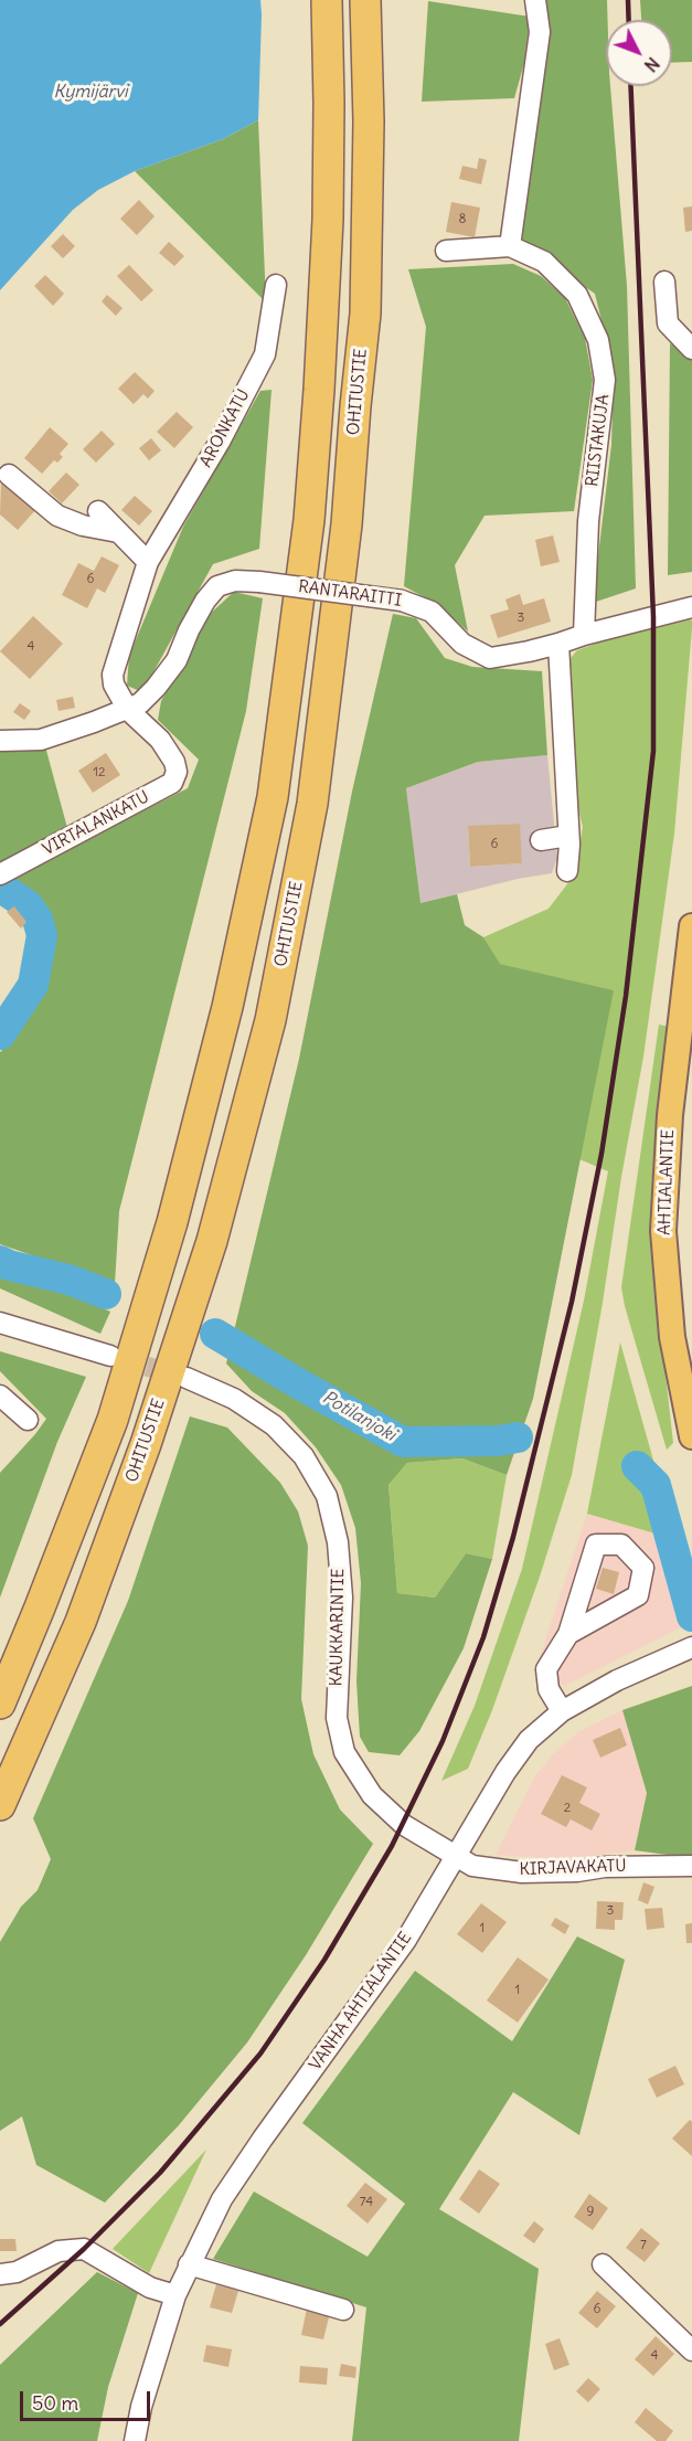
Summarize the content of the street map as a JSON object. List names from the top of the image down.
{
  "streets": {
    "highway": ["OHITUSTIE"],
    "main road": ["AHTIALANTIE"],
    "street": [
      "ARONKATU",
      "RIISTAKUJA",
      "RANTARAITTI",
      "VIRTALANKATU",
      "KAUKKARINTIE",
      "KIRJAVAKATU",
      "VANHA AHTIALANTIE"
    ]
  },
  "crossings": [
    ["ARONKATU", "RANTARAITTI"],
    ["ARONKATU", "VIRTALANKATU"],
    ["RIISTAKUJA", "RANTARAITTI"],
    ["KAUKKARINTIE", "KIRJAVAKATU"],
    ["KAUKKARINTIE", "VANHA AHTIALANTIE"],
    ["KIRJAVAKATU", "VANHA AHTIALANTIE"]
  ],
  "water": ["Kymijärvi", "Potilanjoki"],
  "house_numbers": [
    "8",
    "6",
    "3",
    "4",
    "12",
    "6",
    "2",
    "3",
    "1",
    "1",
    "74",
    "9",
    "7",
    "6",
    "4"
  ],
  "scale_bar": "50 m",
  "north": "bottom right"
}
